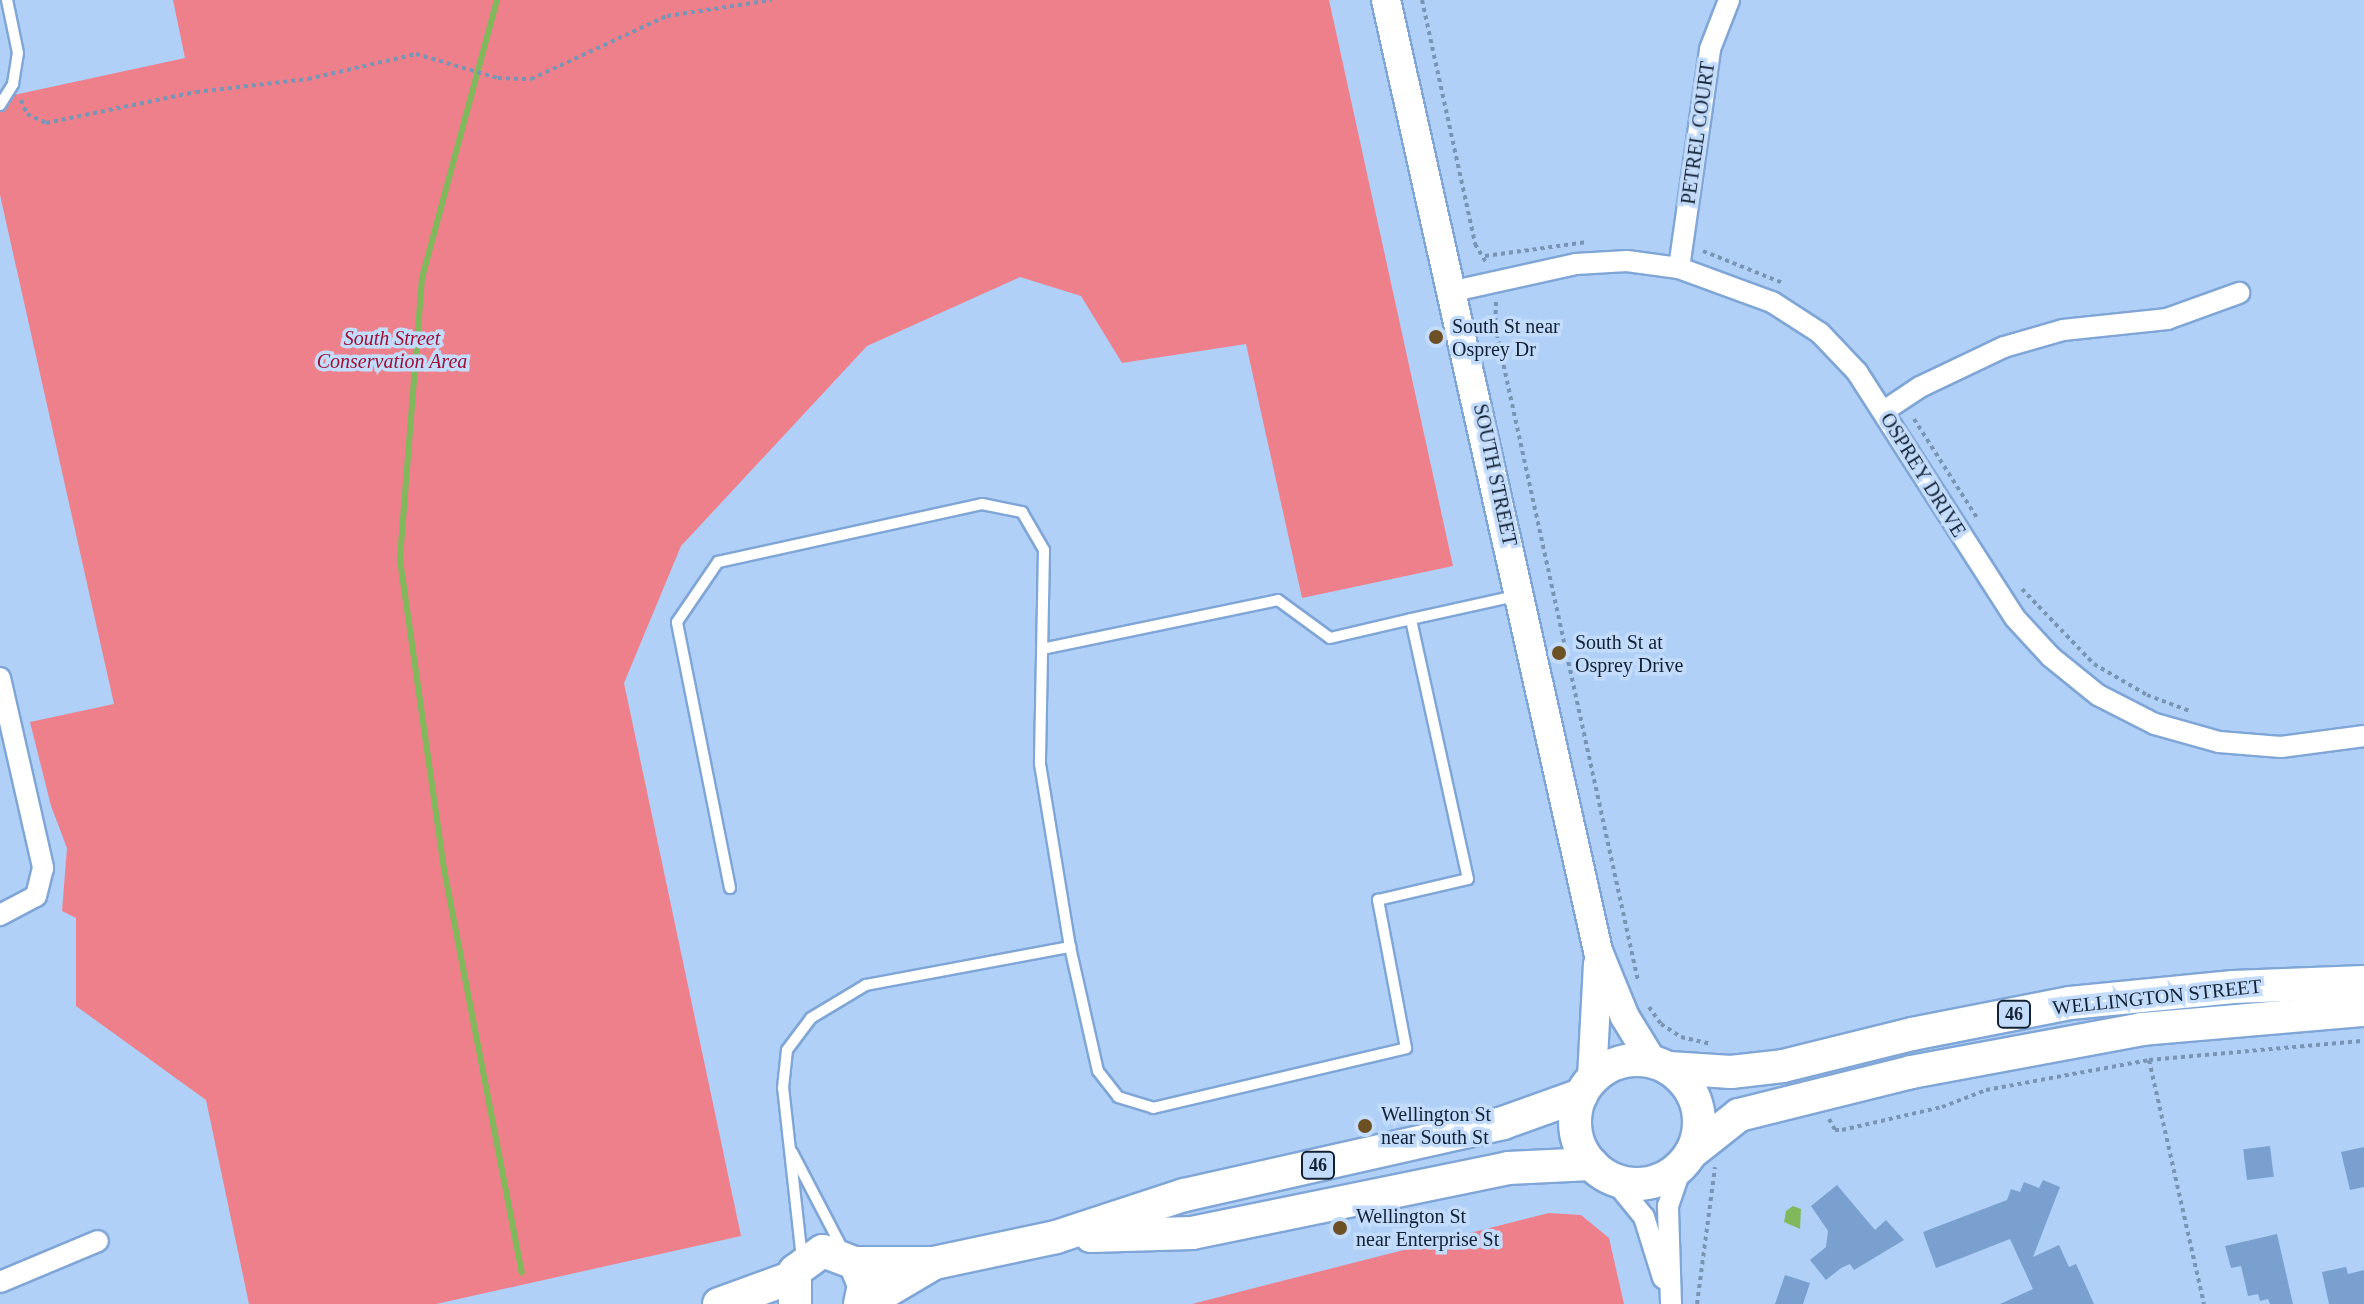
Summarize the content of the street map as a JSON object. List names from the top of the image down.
{
  "streets": {
    "main road": ["WELLINGTON STREET", "46"],
    "street": ["PETREL COURT", "SOUTH STREET", "OSPREY DRIVE"]
  },
  "crossings": [
    ["PETREL COURT", "OSPREY DRIVE"],
    ["SOUTH STREET", "OSPREY DRIVE"],
    ["SOUTH STREET", "WELLINGTON STREET"],
    ["WELLINGTON STREET", "46"]
  ],
  "parks": ["South Street Conservation Area"],
  "places": [
    "South St near Osprey Dr",
    "South St at Osprey Drive",
    "Wellington St near South St",
    "Wellington St near Enterprise St"
  ]
}
